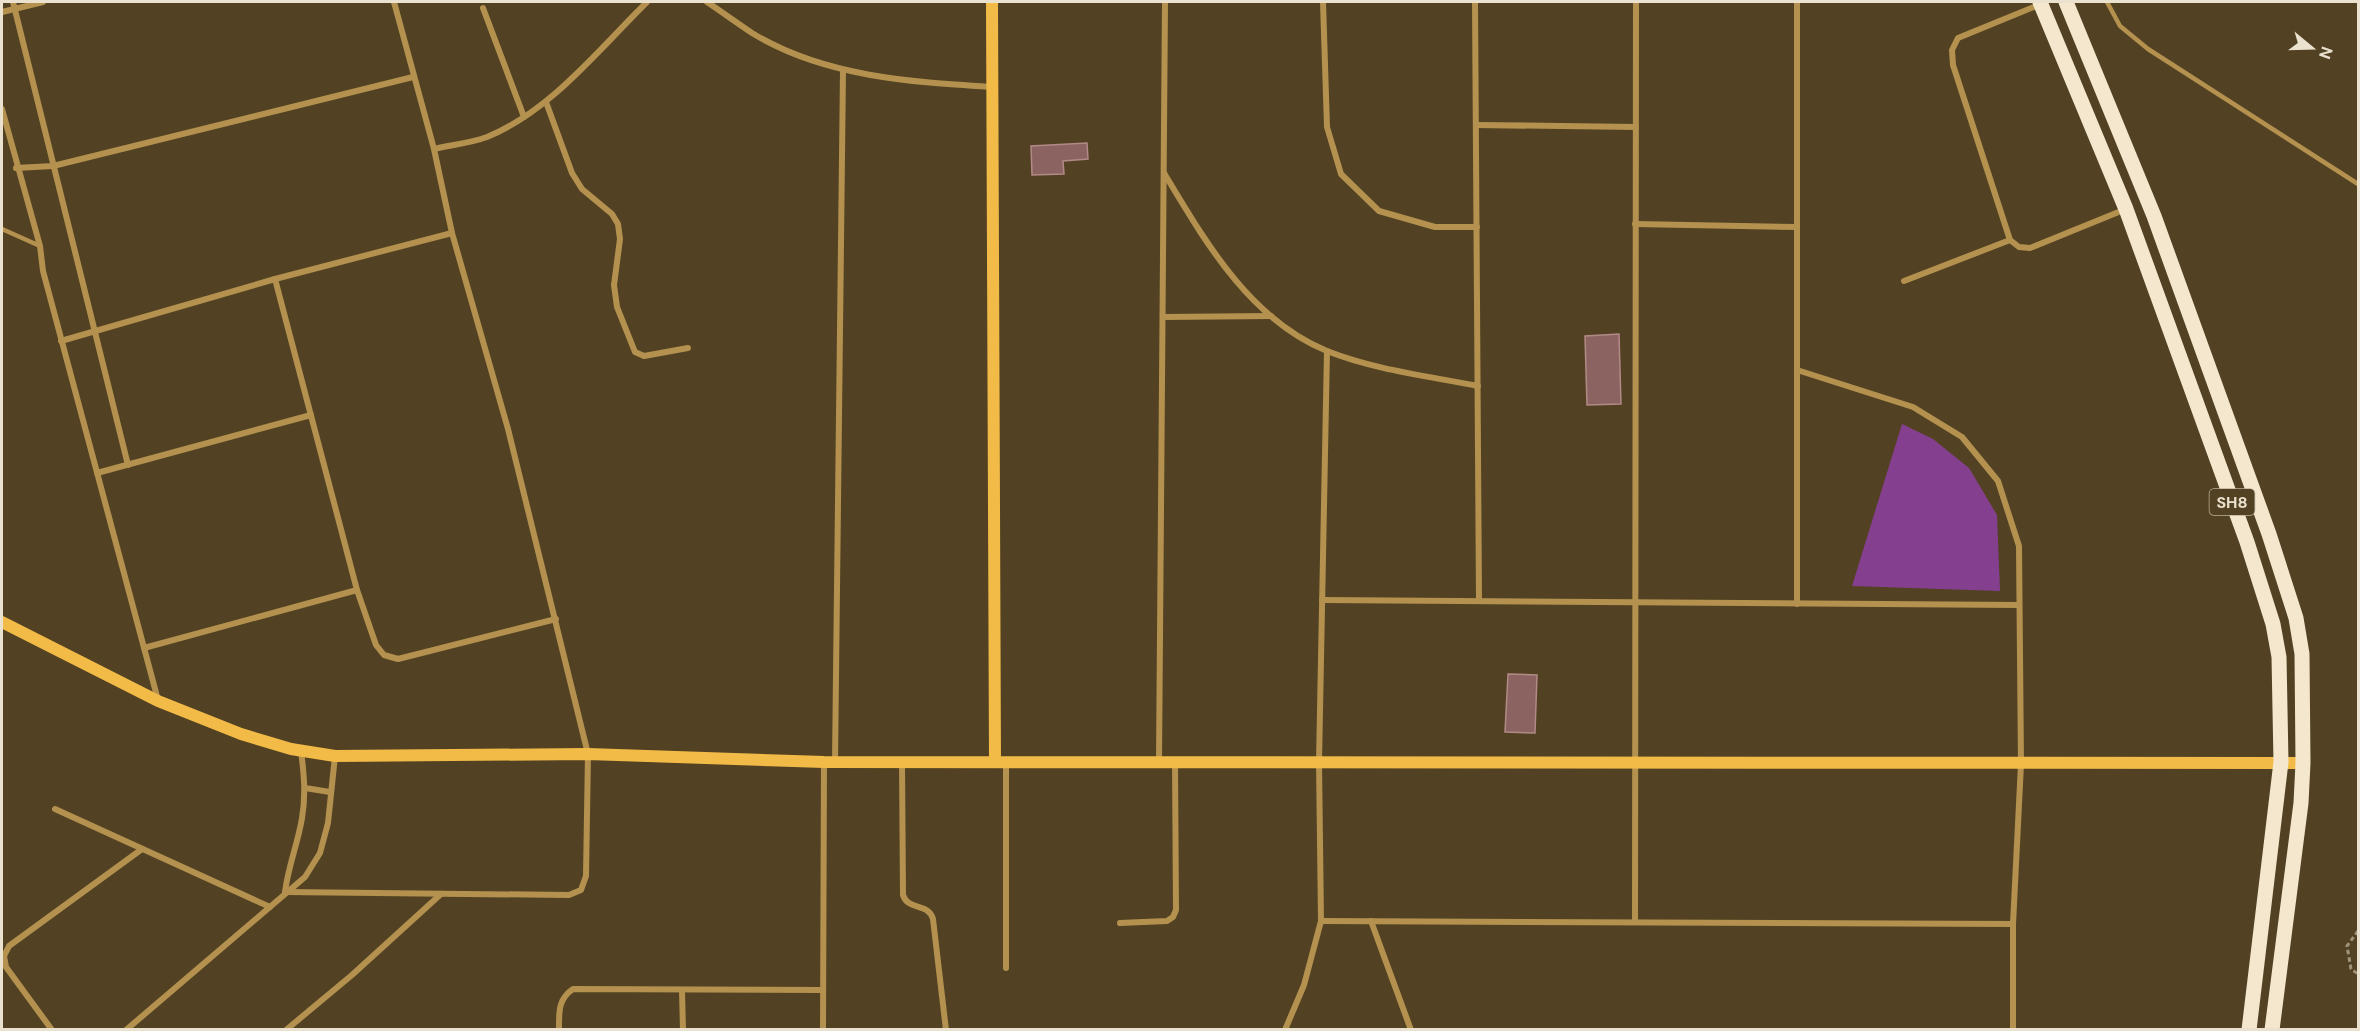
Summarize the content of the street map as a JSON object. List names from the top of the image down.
{
  "streets": {
    "main road": ["SH8"]
  },
  "north": "right"
}
